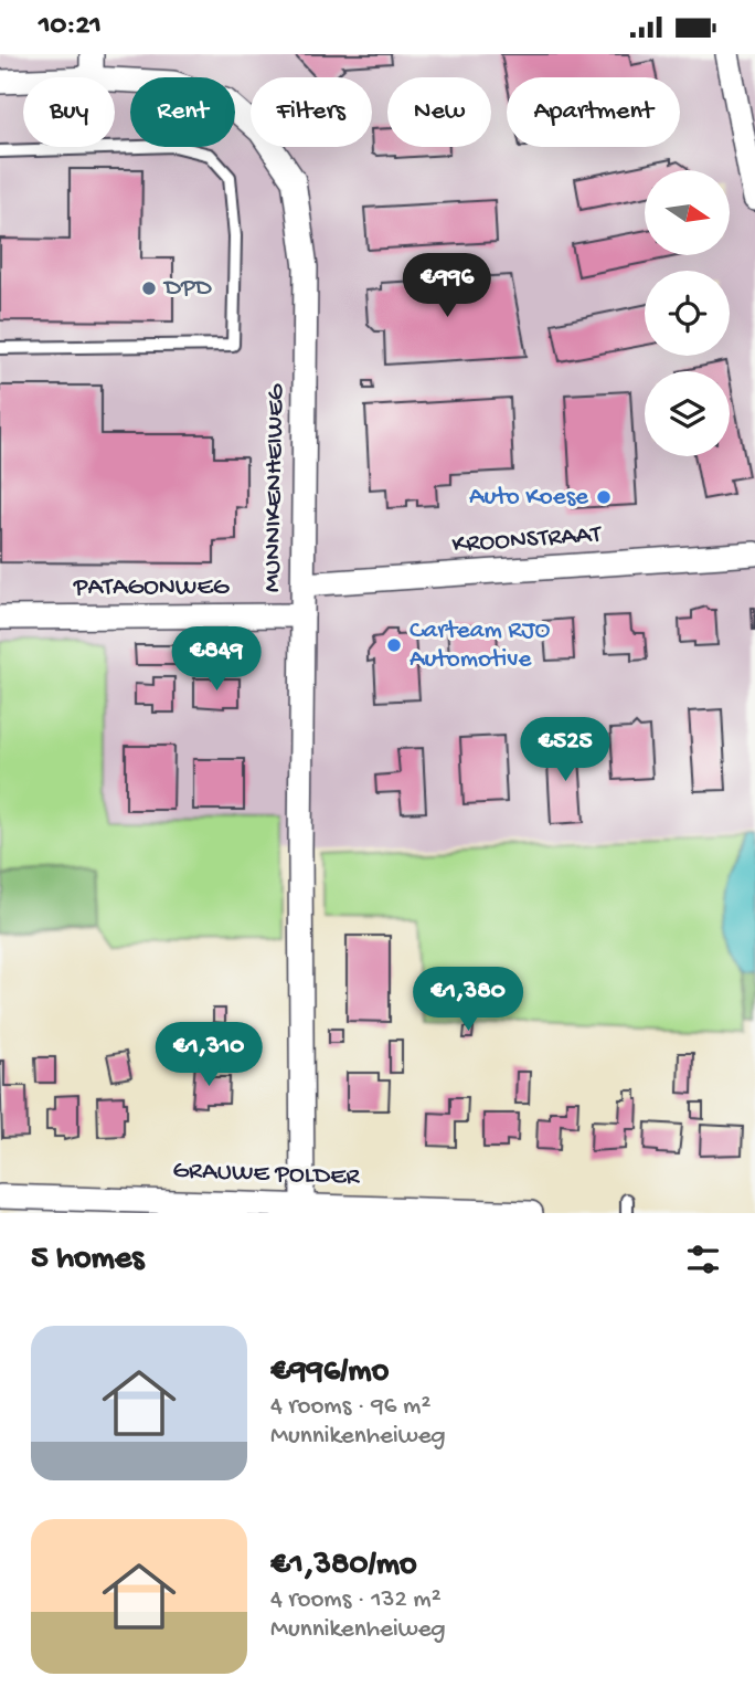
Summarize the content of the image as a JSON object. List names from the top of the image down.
{
  "streets": {
    "street": [
      "MUNNIKENHEIWEG",
      "KROONSTRAAT",
      "PATAGONWEG",
      "GRAUWE POLDER"
    ]
  },
  "crossings": [
    ["MUNNIKENHEIWEG", "KROONSTRAAT"],
    ["MUNNIKENHEIWEG", "PATAGONWEG"],
    ["MUNNIKENHEIWEG", "GRAUWE POLDER"]
  ],
  "places": ["DPD", "Auto Koese", "Carteam RJO Automotive"],
  "north": "right",
  "page": {
    "status": "10:21",
    "chip": [
      "Buy",
      "Rent",
      "Filters",
      "New",
      "Apartment"
    ],
    "price": [
      "€996",
      "€849",
      "€525",
      "€1,380",
      "€1,310"
    ],
    "heading": "5 homes",
    "list": [
      {
        "name": "€996/mo",
        "note": "4 rooms · 96 m² · Munnikenheiweg"
      },
      {
        "name": "€1,380/mo",
        "note": "4 rooms · 132 m² · Munnikenheiweg"
      }
    ]
  }
}
